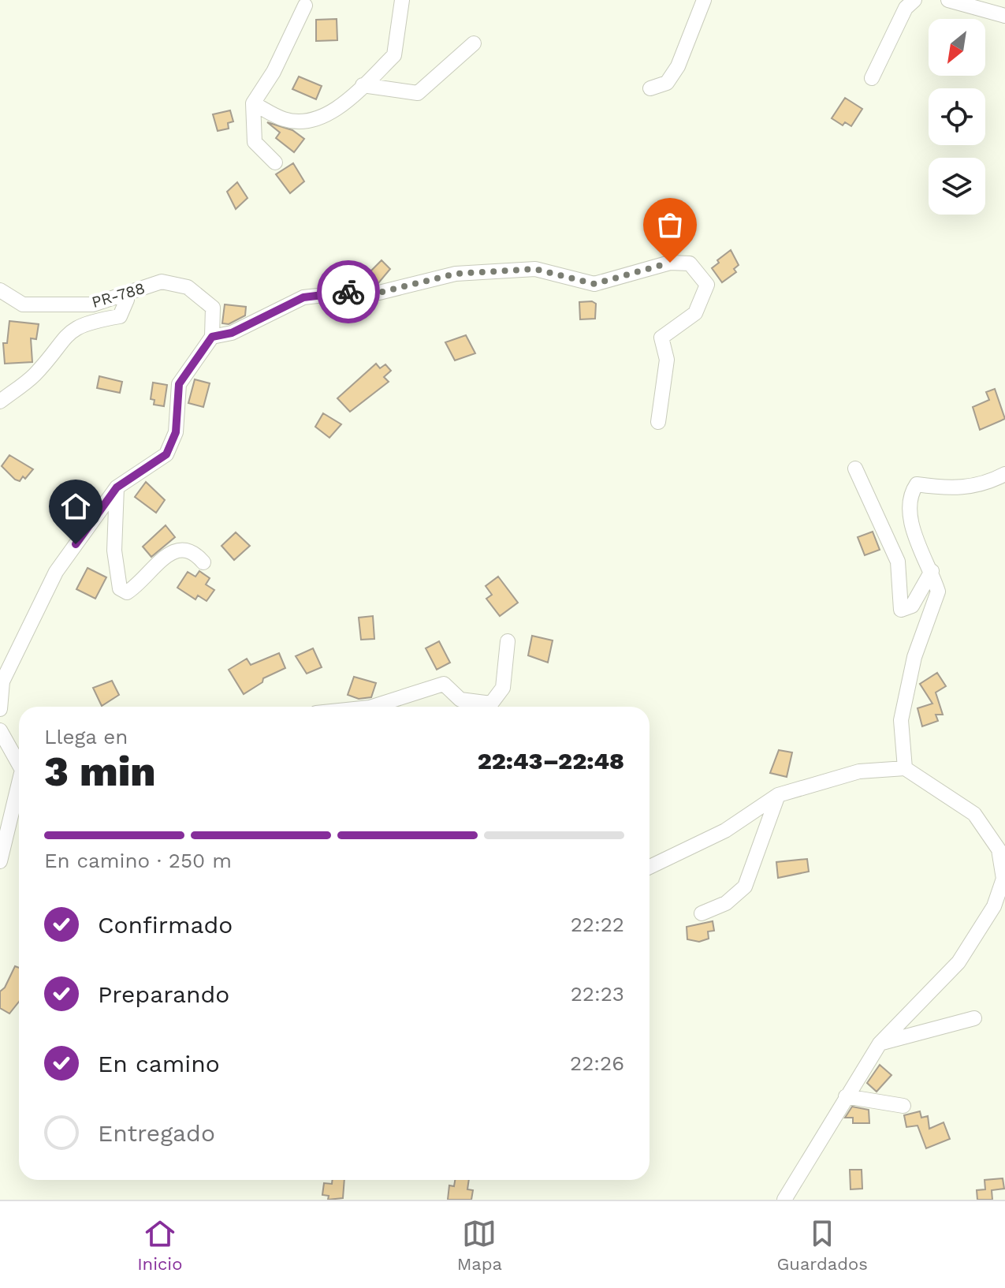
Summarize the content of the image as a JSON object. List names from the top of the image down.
{
  "streets": {
    "street": ["PR-788"]
  },
  "north": "bottom left",
  "page": {
    "heading": ["3 min", "Llega en", "22:43–22:48"],
    "bar": "En camino · 250 m",
    "list": [
      ["Confirmado", "22:22"],
      ["Preparando", "22:23"],
      ["En camino", "22:26"],
      "Entregado"
    ],
    "tabs": ["Inicio", "Mapa", "Guardados"]
  }
}
